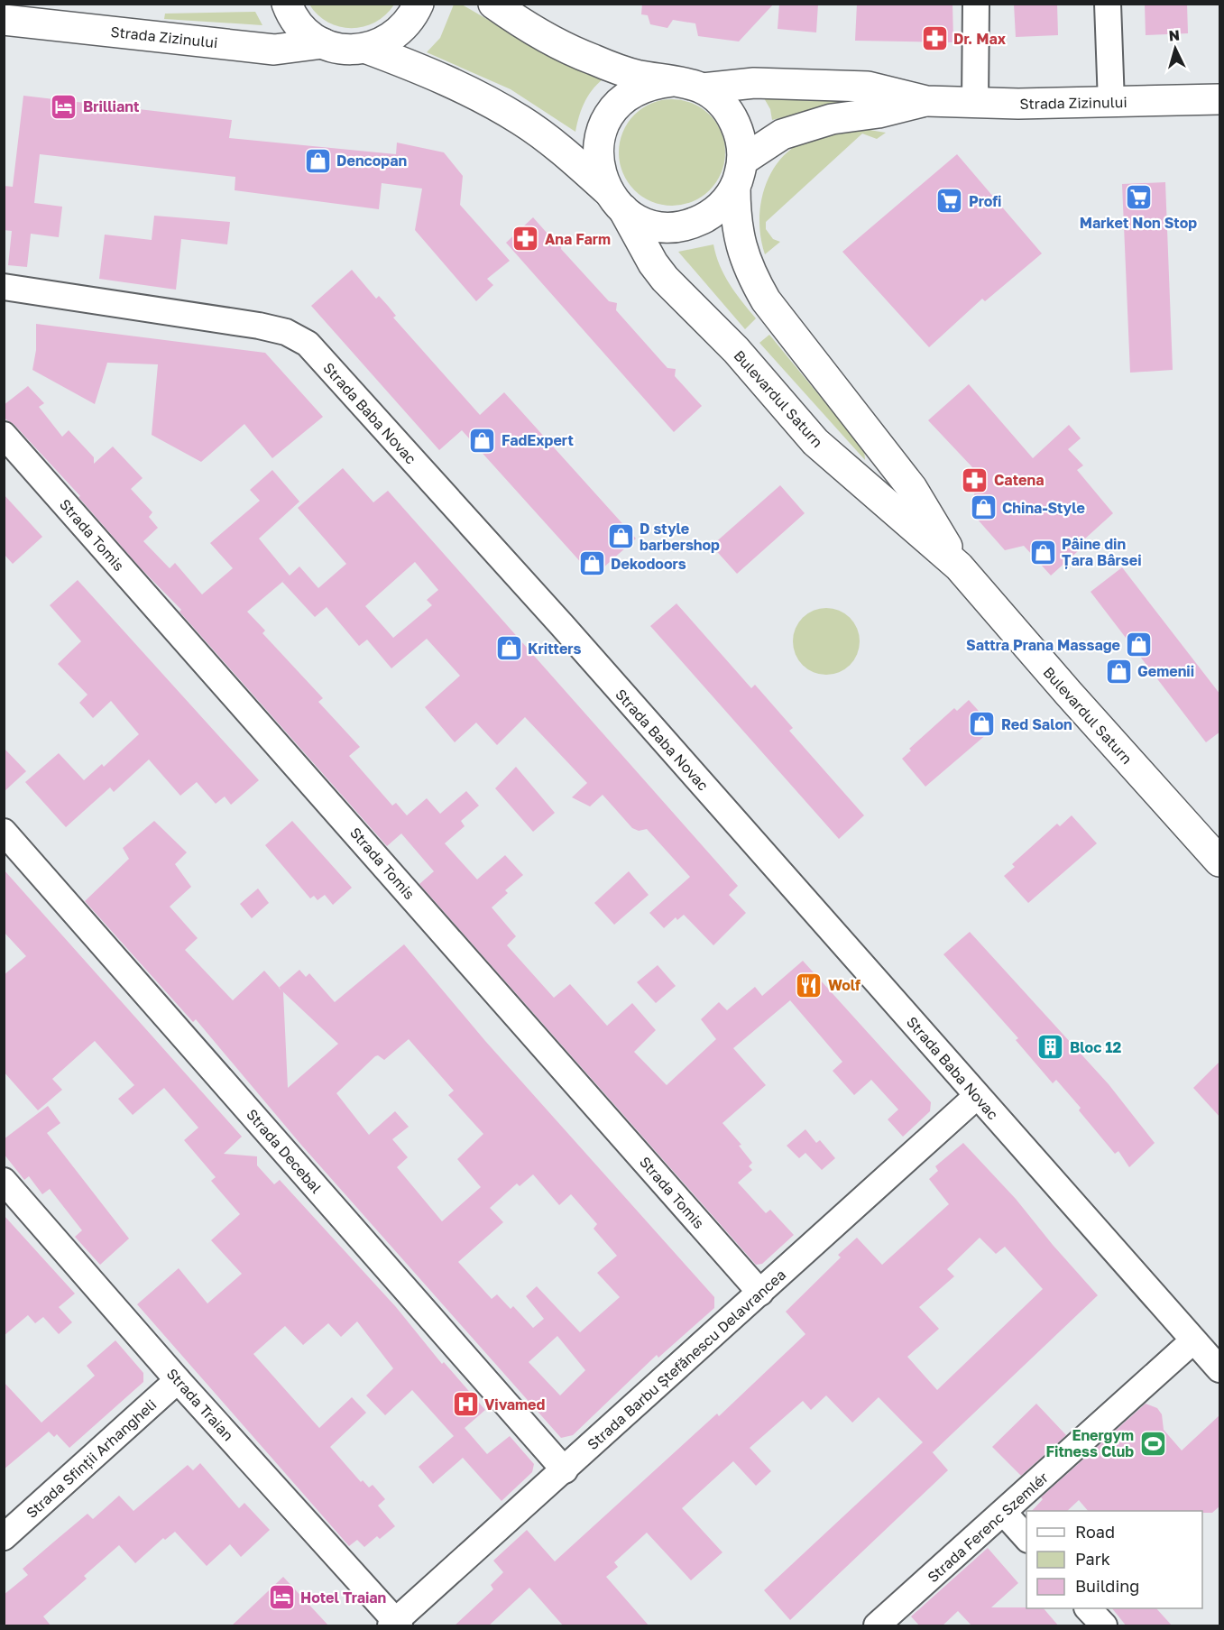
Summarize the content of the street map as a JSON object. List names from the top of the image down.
{
  "streets": {
    "main road": ["Strada Zizinului", "Bulevardul Saturn"],
    "street": [
      "Strada Baba Novac",
      "Strada Tomis",
      "Strada Decebal",
      "Strada Barbu Ștefănescu Delavrancea",
      "Strada Traian",
      "Strada Sfinții Arhangheli",
      "Strada Ferenc Szemlér"
    ]
  },
  "crossings": [
    ["Strada Zizinului", "Bulevardul Saturn"],
    ["Strada Baba Novac", "Strada Barbu Ștefănescu Delavrancea"],
    ["Strada Baba Novac", "Strada Ferenc Szemlér"],
    ["Strada Tomis", "Strada Barbu Ștefănescu Delavrancea"],
    ["Strada Decebal", "Strada Barbu Ștefănescu Delavrancea"],
    ["Strada Barbu Ștefănescu Delavrancea", "Strada Traian"],
    ["Strada Traian", "Strada Sfinții Arhangheli"]
  ],
  "places": {
    "pharmacy": ["Dr. Max", "Ana Farm", "Catena"],
    "hotel": ["Brilliant", "Hotel Traian"],
    "shop": [
      "Dencopan",
      "FadExpert",
      "China-Style",
      "D style barbershop",
      "Pâine din Țara Bârsei",
      "Dekodoors",
      "Sattra Prana Massage",
      "Kritters",
      "Gemenii",
      "Red Salon"
    ],
    "supermarket": ["Market Non Stop", "Profi"],
    "restaurant": ["Wolf"],
    "building": ["Bloc 12"],
    "hospital": ["Vivamed"],
    "sports": ["Energym Fitness Club"]
  },
  "legend": ["Road", "Park", "Building"],
  "north": "top"
}
